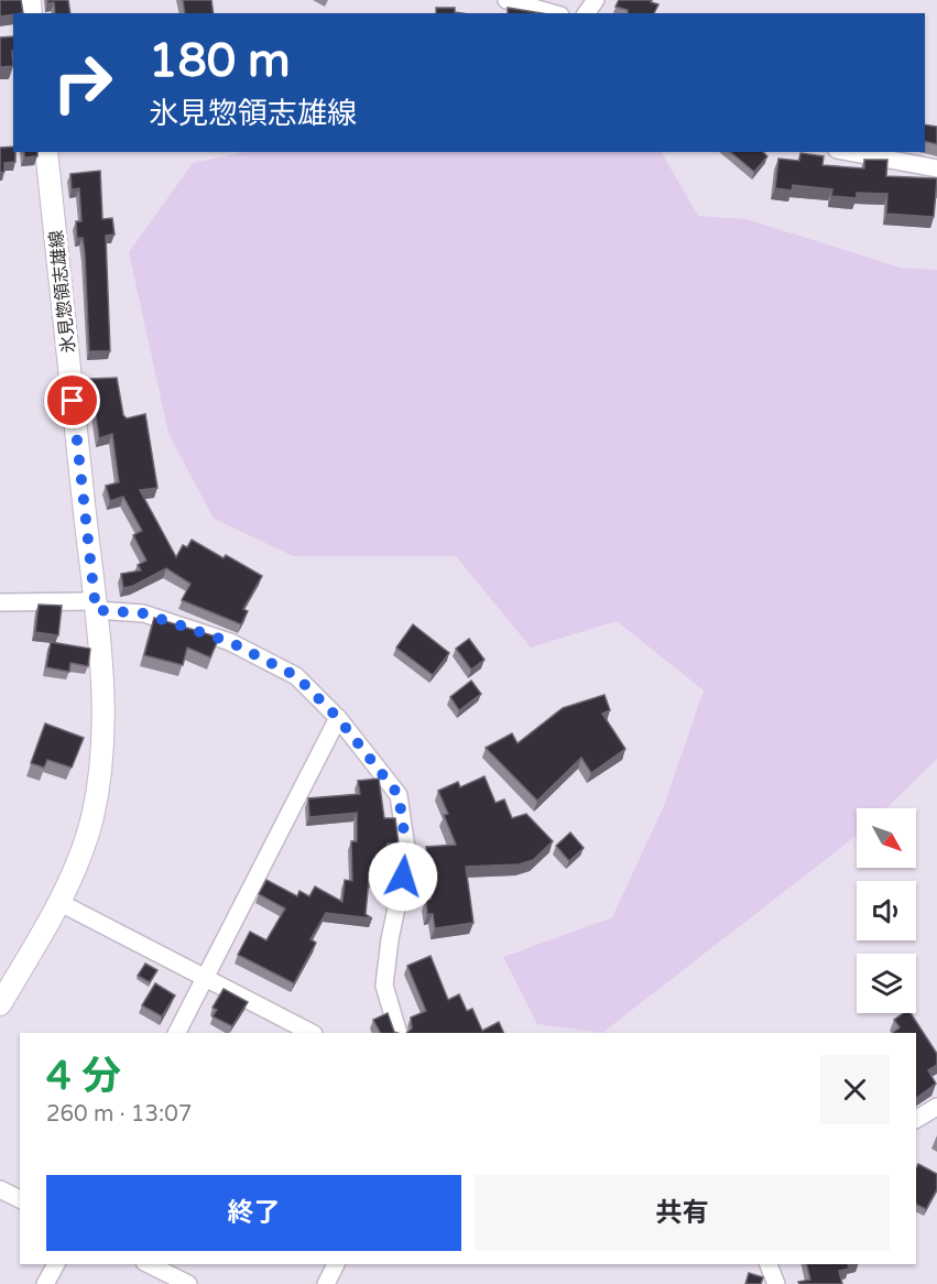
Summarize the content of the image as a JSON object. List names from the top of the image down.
{
  "streets": {
    "main road": ["氷見惣領志雄線"]
  },
  "north": "bottom right",
  "page": {
    "turn": ["180 m", "氷見惣領志雄線"],
    "heading": ["4 分", "260 m · 13:07"],
    "buttons": ["終了", "共有"]
  }
}
